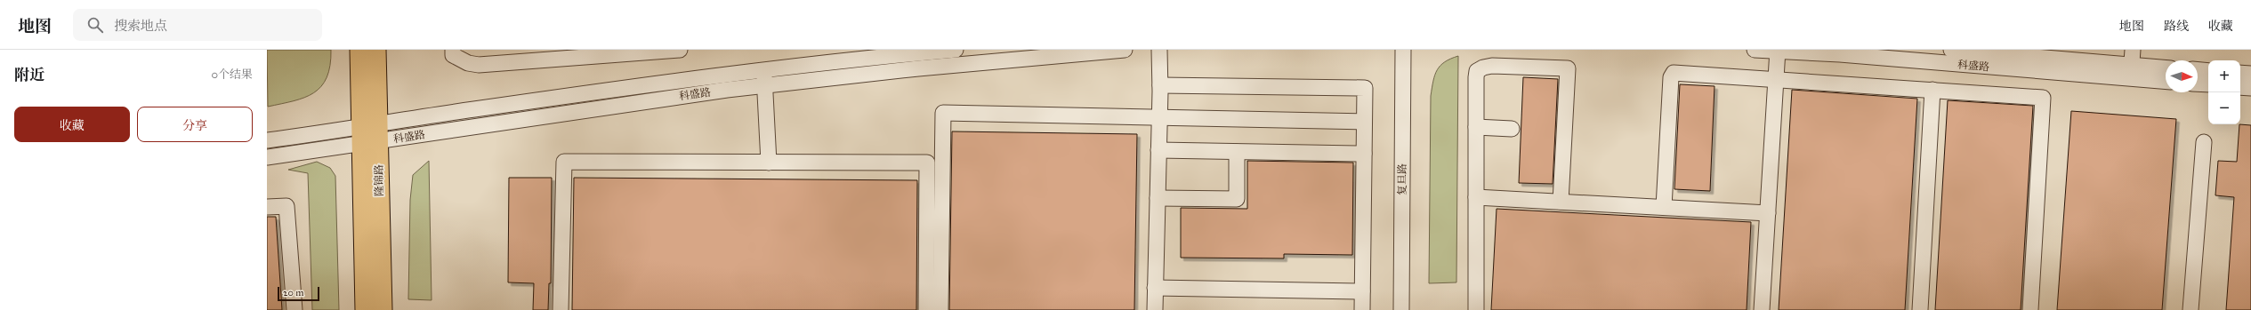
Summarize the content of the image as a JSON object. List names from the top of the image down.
{
  "streets": {
    "main road": ["隆锦路"],
    "street": ["科盛路", "复旦路"]
  },
  "crossings": [
    ["科盛路", "隆锦路"]
  ],
  "scale_bar": "20 m",
  "north": "right",
  "page": {
    "header": "地图",
    "search": "搜索地点",
    "nav": ["地图", "路线", "收藏"],
    "heading": ["附近", "0个结果"],
    "map_buttons": ["+", "−"],
    "buttons": ["收藏", "分享"],
    "scale": "20 m"
  }
}
